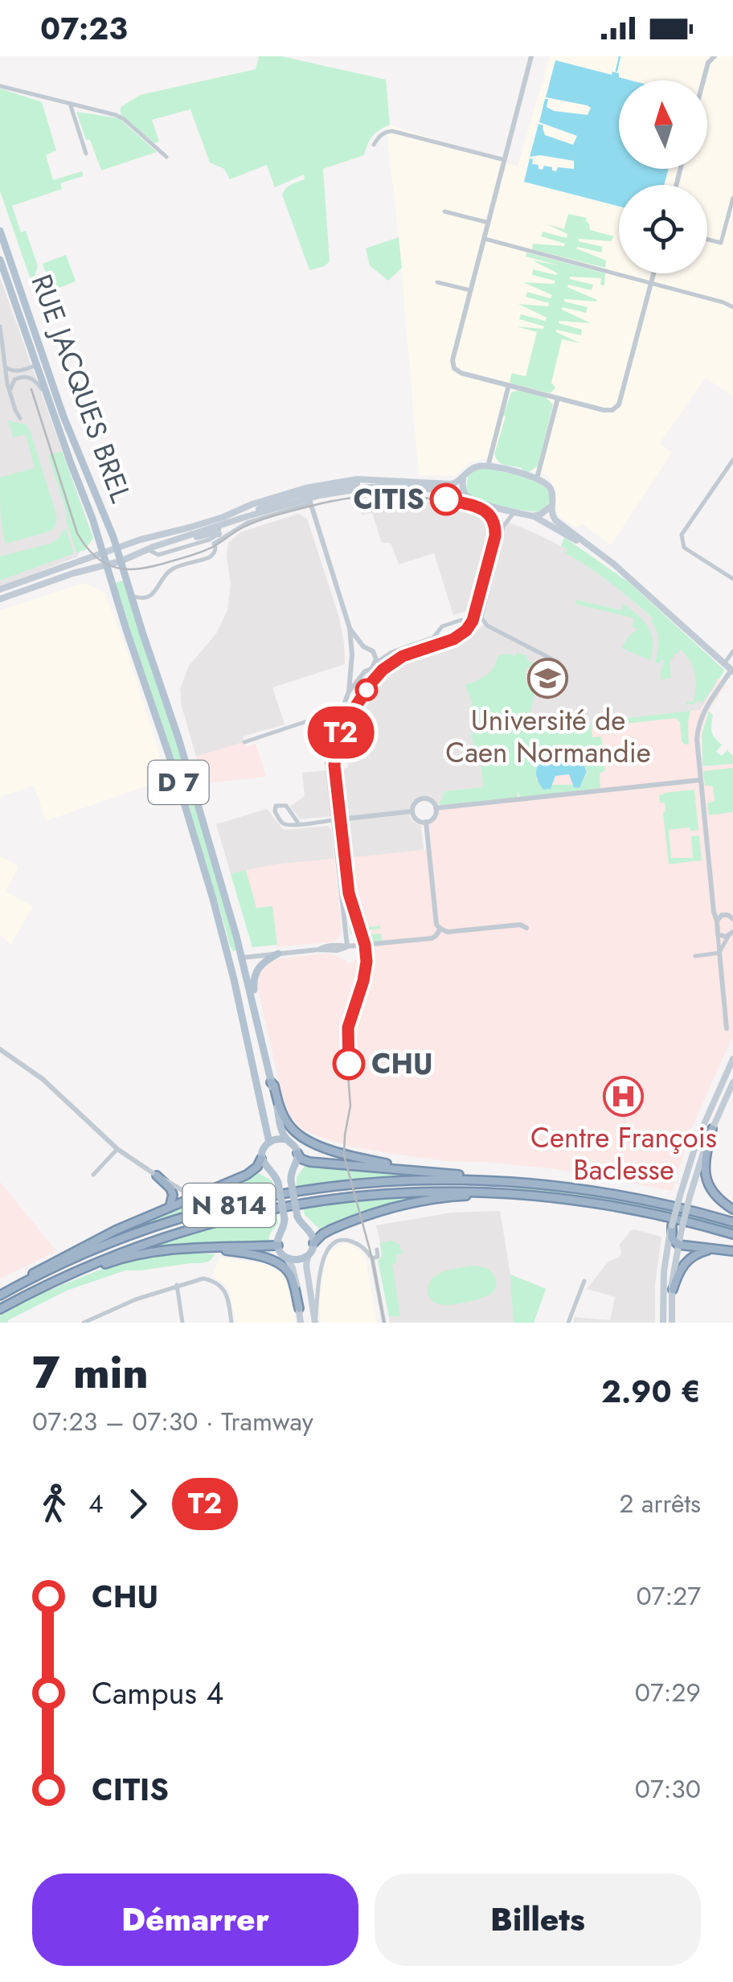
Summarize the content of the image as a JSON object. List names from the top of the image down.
{
  "streets": {
    "highway": ["N 814"],
    "main road": ["RUE JACQUES BREL", "D 7"]
  },
  "crossings": [
    ["RUE JACQUES BREL", "D 7"]
  ],
  "places": {
    "other": ["CITIS", "CHU"],
    "school or university": ["Université de Caen Normandie"],
    "hospital": ["Centre François Baclesse"]
  },
  "lines": ["tram line T2"],
  "north": "top",
  "page": {
    "status": "07:23",
    "on_map": "T2",
    "heading": ["7 min", "07:23 – 07:30 · Tramway", "2.90 €"],
    "legs": ["4", "T2", "2 arrêts"],
    "list": [
      {
        "name": "CHU",
        "value": "07:27"
      },
      {
        "name": "Campus 4",
        "value": "07:29"
      },
      {
        "name": "CITIS",
        "value": "07:30"
      }
    ],
    "buttons": ["Démarrer", "Billets"]
  }
}
